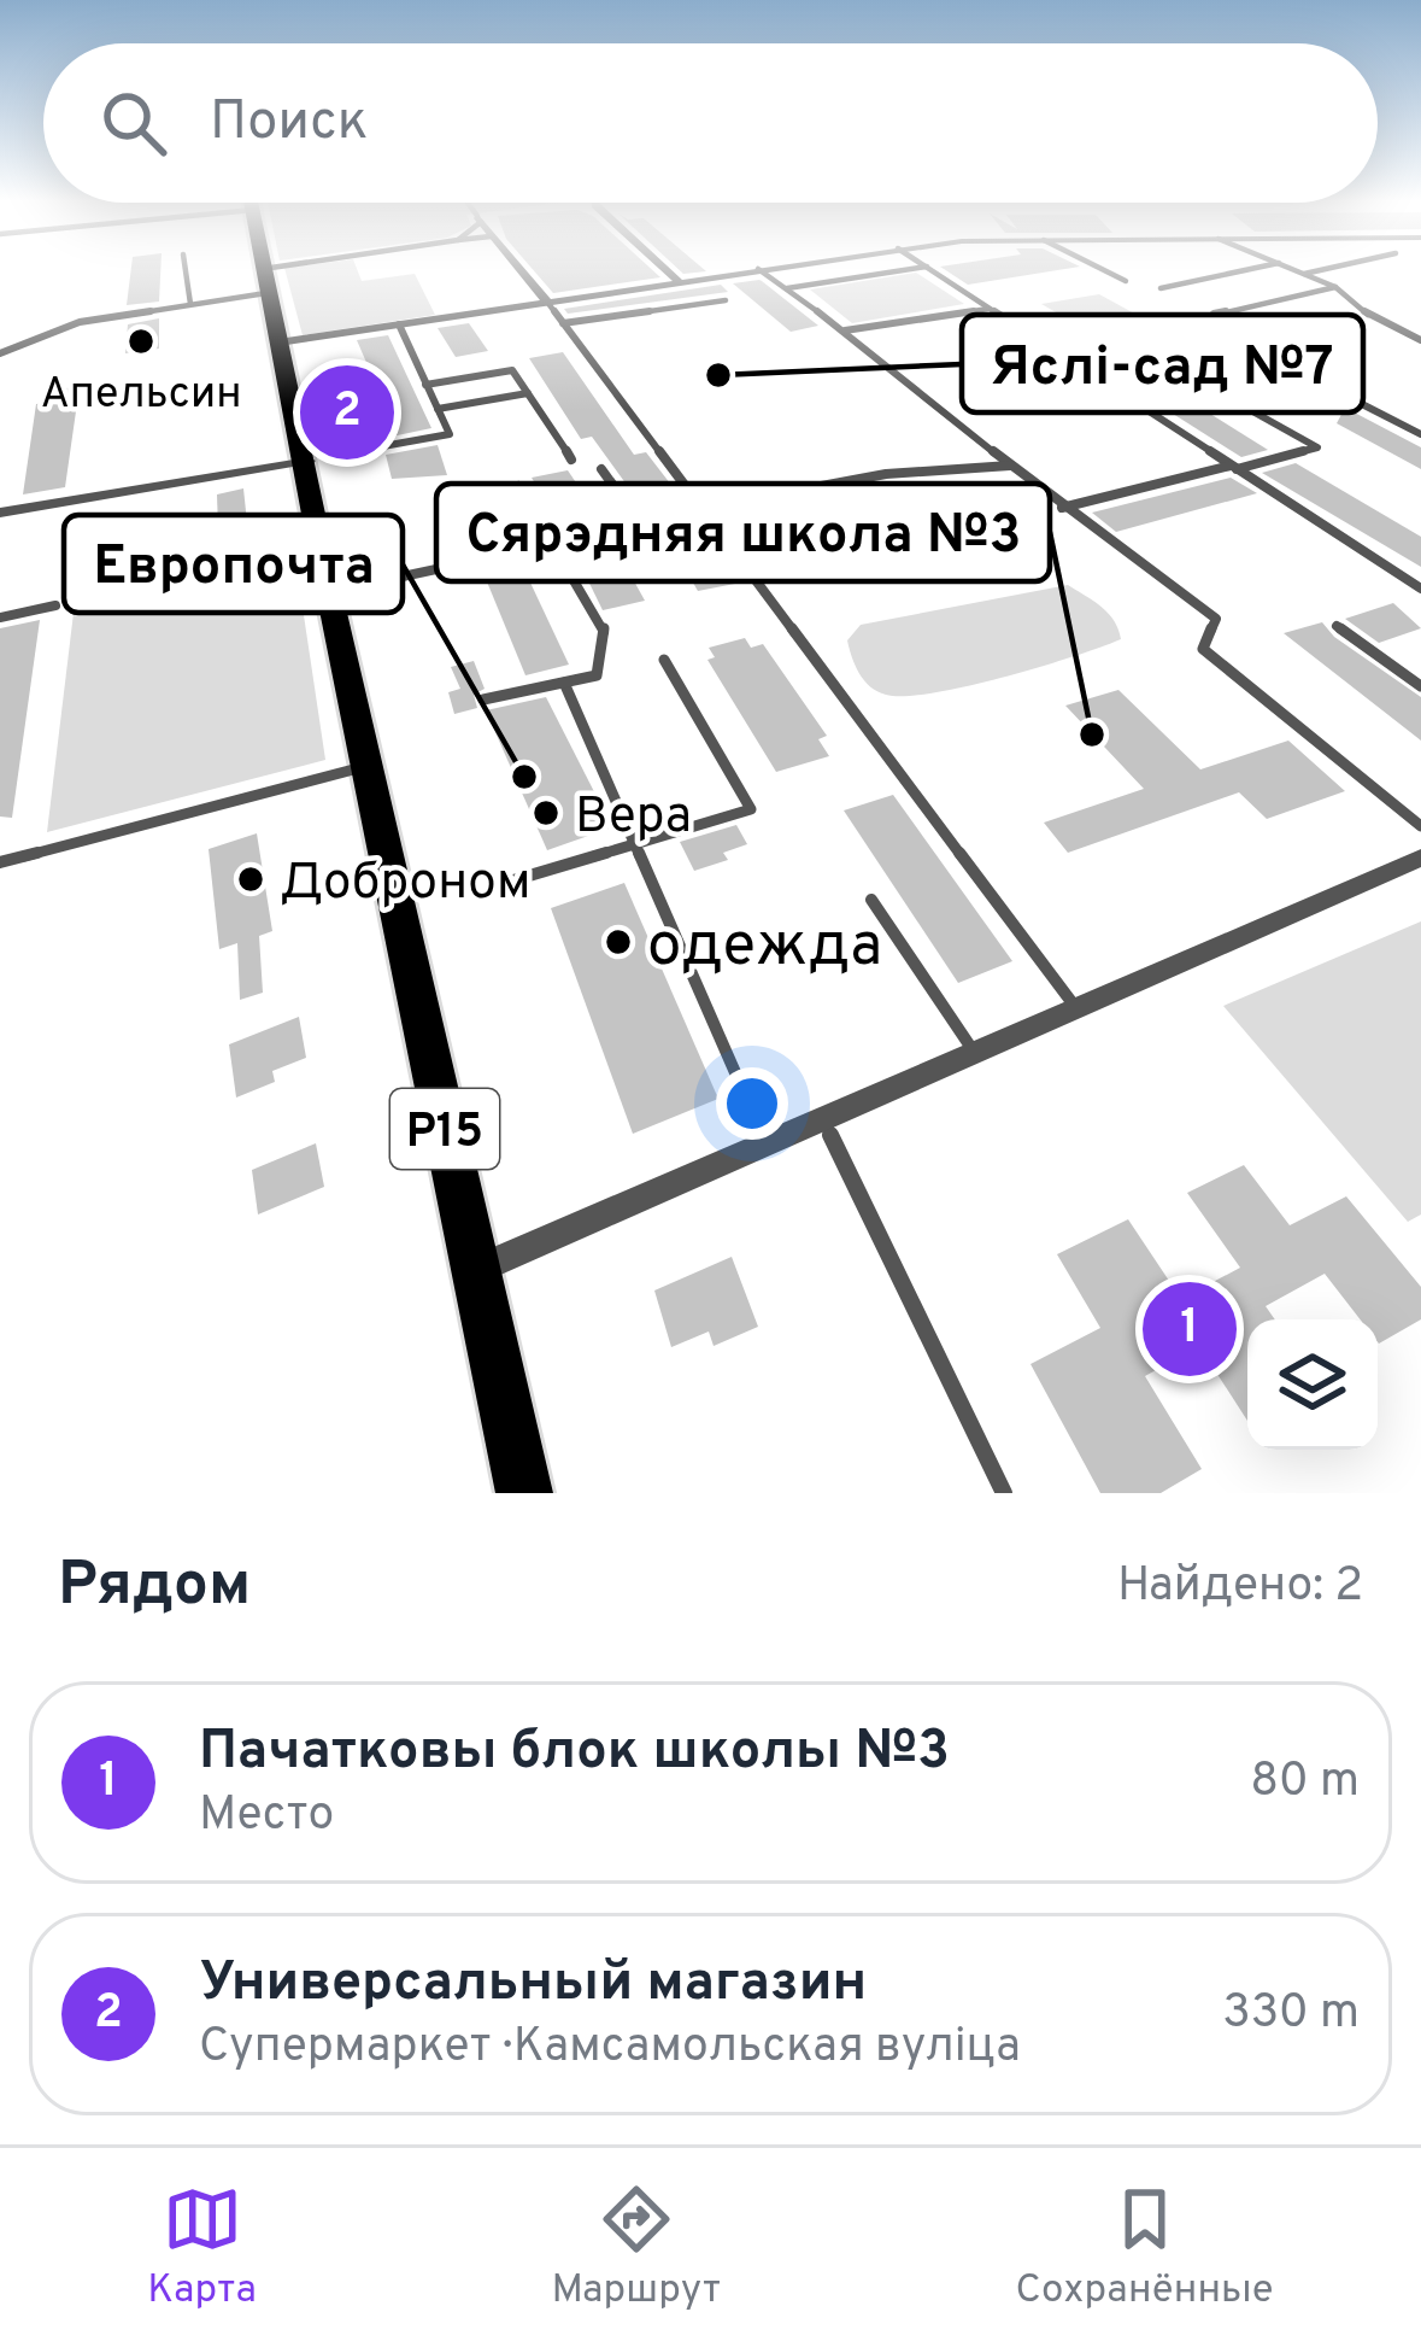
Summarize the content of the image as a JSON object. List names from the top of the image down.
{
  "streets": {
    "main road": ["Р15"]
  },
  "places": [
    "Апельсин",
    "Яслі-сад №7",
    "Сярэдняя школа №3",
    "Европочта",
    "Вера",
    "Доброном",
    "одежда"
  ],
  "page": {
    "search": "Поиск",
    "pins": ["2", "1"],
    "heading": ["Рядом", "Найдено: 2"],
    "list": [
      {
        "mark": "1",
        "name": "Пачатковы блок школы №3",
        "note": "Место",
        "value": "80 m"
      },
      {
        "mark": "2",
        "name": "Универсальный магазин",
        "note": "Супермаркет · Камсамольская вуліца",
        "value": "330 m"
      }
    ],
    "nav": ["Карта", "Маршрут", "Сохранённые"]
  }
}
